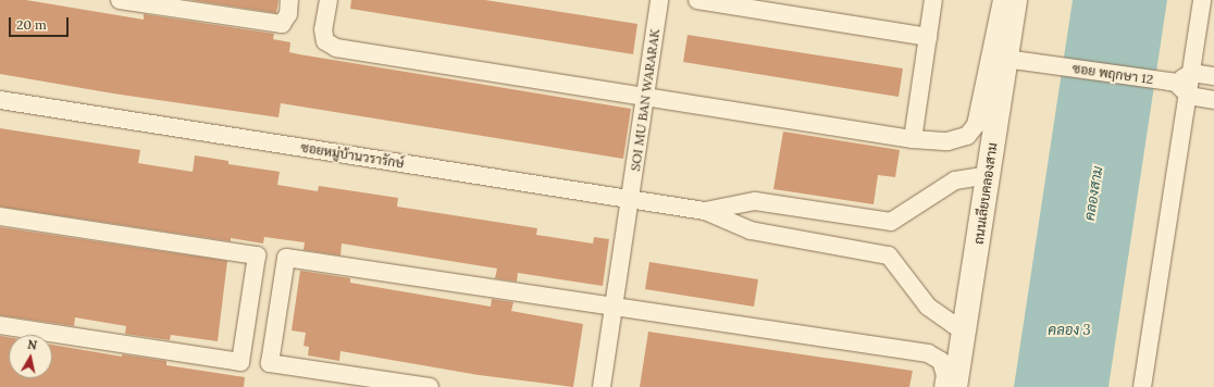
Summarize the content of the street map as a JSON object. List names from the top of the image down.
{
  "streets": {
    "main road": ["ถนนเลียบคลองสาม"],
    "street": ["ซอย พฤกษา 12", "SOI MU BAN WARARAK", "ซอยหมู่บ้านวรารักษ์"]
  },
  "crossings": [
    ["ซอย พฤกษา 12", "ถนนเลียบคลองสาม"],
    ["SOI MU BAN WARARAK", "ซอยหมู่บ้านวรารักษ์"]
  ],
  "water": ["คลองสาม", "คลอง 3"],
  "scale_bar": "20 m",
  "north": "top"
}
